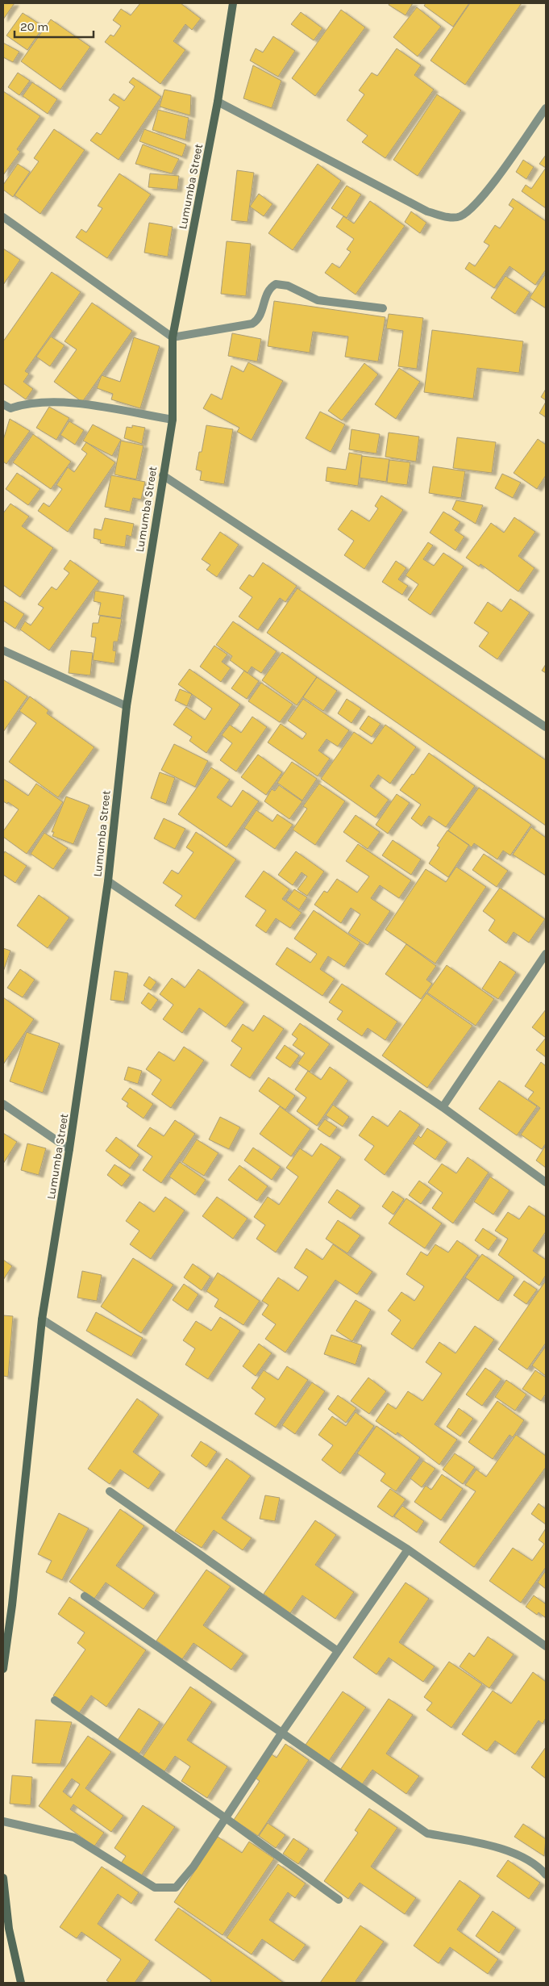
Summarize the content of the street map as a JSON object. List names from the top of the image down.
{
  "streets": {
    "main road": ["Lumumba Street"]
  },
  "scale_bar": "20 m"
}
